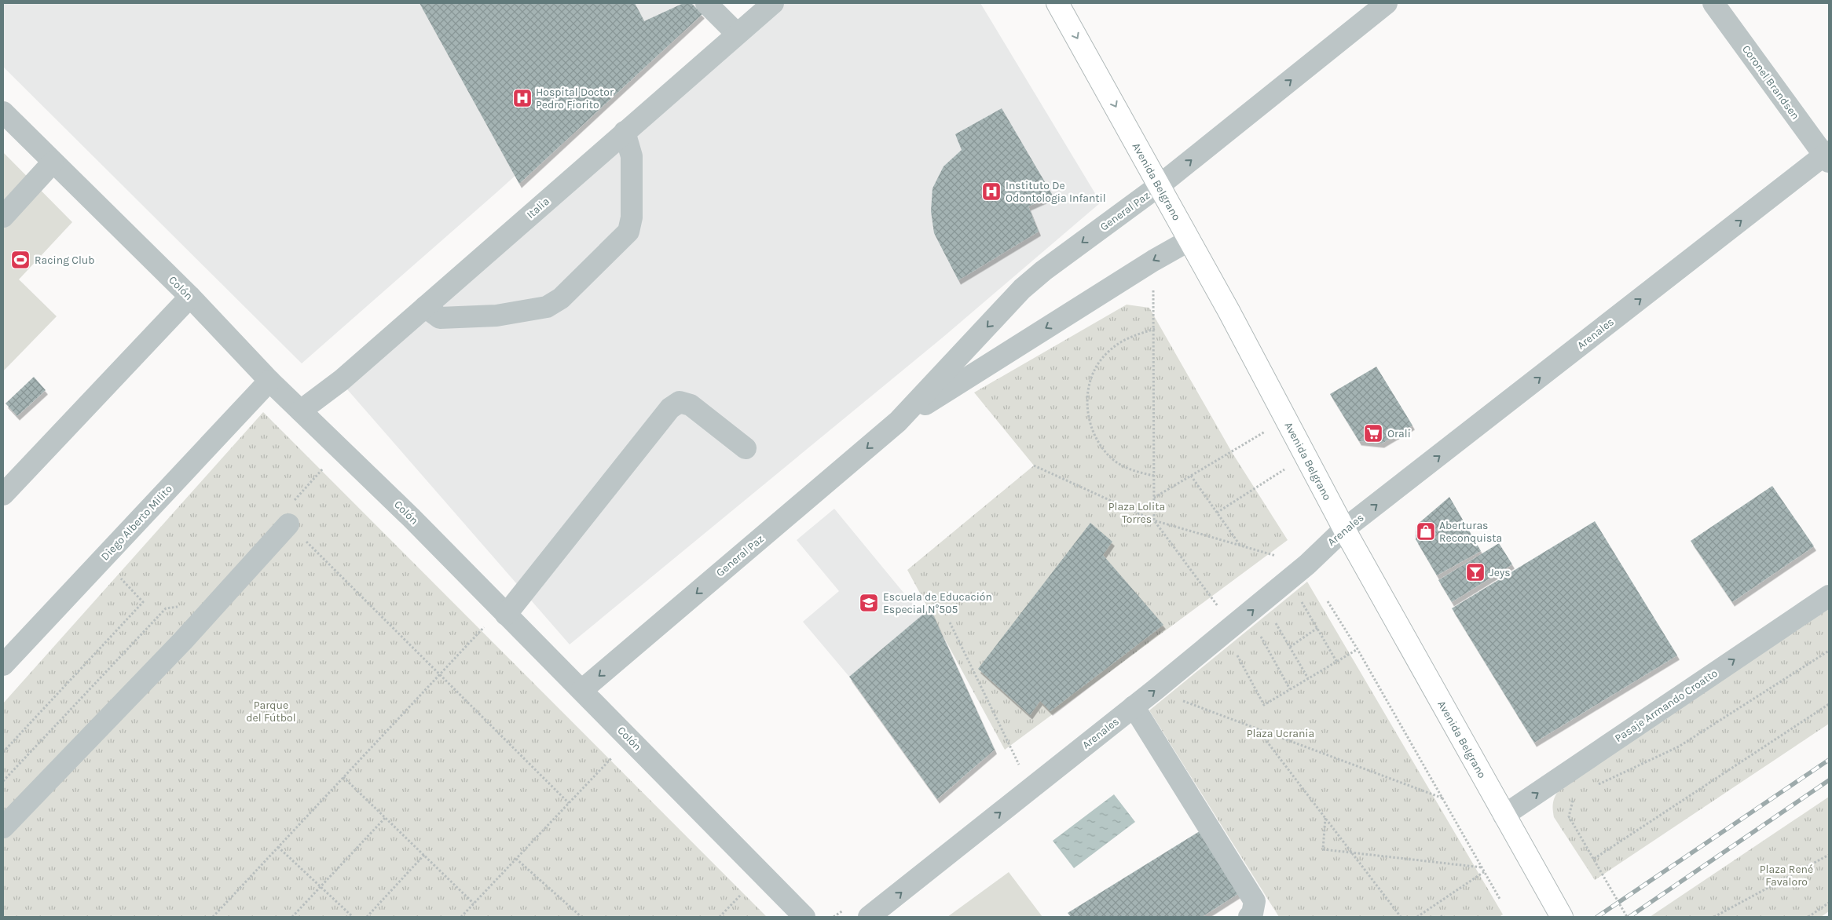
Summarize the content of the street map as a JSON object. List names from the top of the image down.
{
  "streets": {
    "main road": ["Avenida Belgrano"],
    "street": [
      "Coronel Brandsen",
      "Italia",
      "General Paz",
      "Colón",
      "Arenales",
      "Diego Alberto Milito",
      "Pasaje Armando Croatto"
    ]
  },
  "crossings": [
    ["Coronel Brandsen", "Arenales"],
    ["Avenida Belgrano", "General Paz"],
    ["Avenida Belgrano", "Arenales"],
    ["Avenida Belgrano", "Pasaje Armando Croatto"],
    ["Italia", "Colón"],
    ["General Paz", "Colón"],
    ["Colón", "Diego Alberto Milito"]
  ],
  "one_way": ["Arenales", "Pasaje Armando Croatto"],
  "parks": [
    "Plaza Lolita Torres",
    "Parque del Fútbol",
    "Plaza Ucrania",
    "Plaza René Favaloro"
  ],
  "places": {
    "hospital": ["Hospital Doctor Pedro Fiorito", "Instituto De Odontologia Infantil"],
    "sports": ["Racing Club"],
    "supermarket": ["Orali"],
    "shop": ["Aberturas Reconquista"],
    "bar": ["Jeys"],
    "school or university": ["Escuela de Educación Especial N°505"]
  }
}
